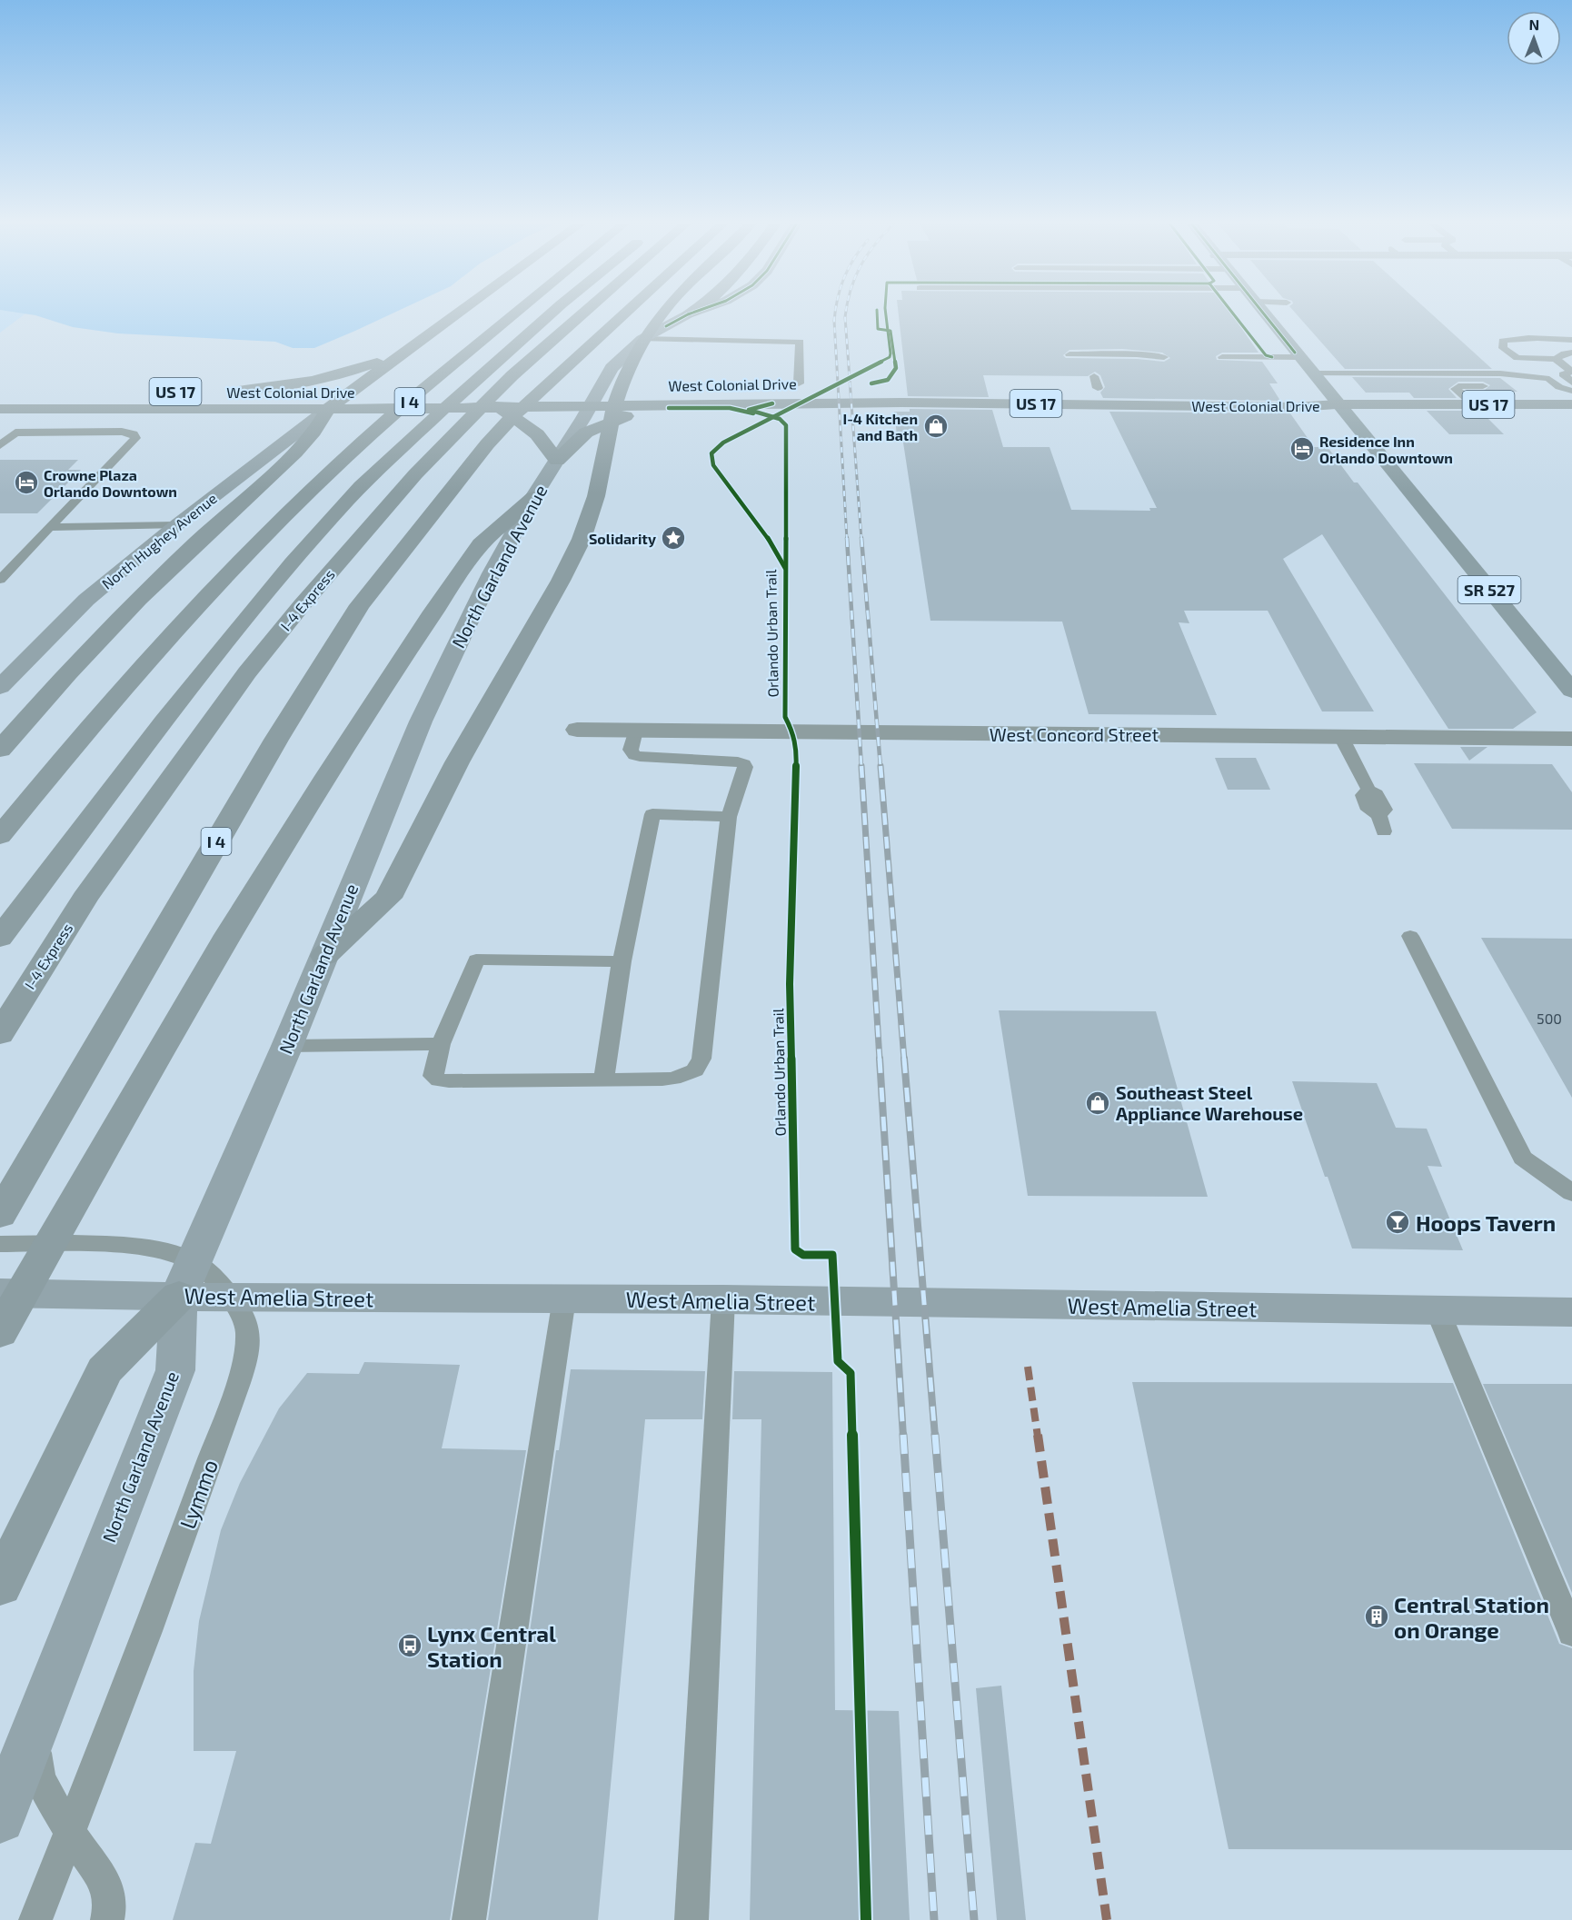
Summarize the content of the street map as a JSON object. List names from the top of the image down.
{
  "streets": {
    "highway": [
      "West Colonial Drive",
      "US 17",
      "I 4",
      "I-4 Express"
    ],
    "main road": ["SR 527"],
    "street": [
      "North Hughey Avenue",
      "North Garland Avenue",
      "West Concord Street",
      "West Amelia Street"
    ],
    "lane": ["Lymmo"],
    "cycle path": ["Orlando Urban Trail"]
  },
  "crossings": [
    ["West Colonial Drive", "US 17"],
    ["West Colonial Drive", "North Hughey Avenue"],
    ["West Colonial Drive", "North Garland Avenue"],
    ["West Colonial Drive", "SR 527"],
    ["US 17", "SR 527"],
    ["North Garland Avenue", "West Amelia Street"],
    ["West Amelia Street", "Lymmo"]
  ],
  "places": {
    "shop": ["I-4 Kitchen and Bath", "Southeast Steel Appliance Warehouse"],
    "hotel": ["Residence Inn Orlando Downtown", "Crowne Plaza Orlando Downtown"],
    "place": ["Solidarity"],
    "bar": ["Hoops Tavern"],
    "building": ["Central Station on Orange"],
    "bus stop": ["Lynx Central Station"]
  },
  "house_numbers": ["500"],
  "north": "top"
}
